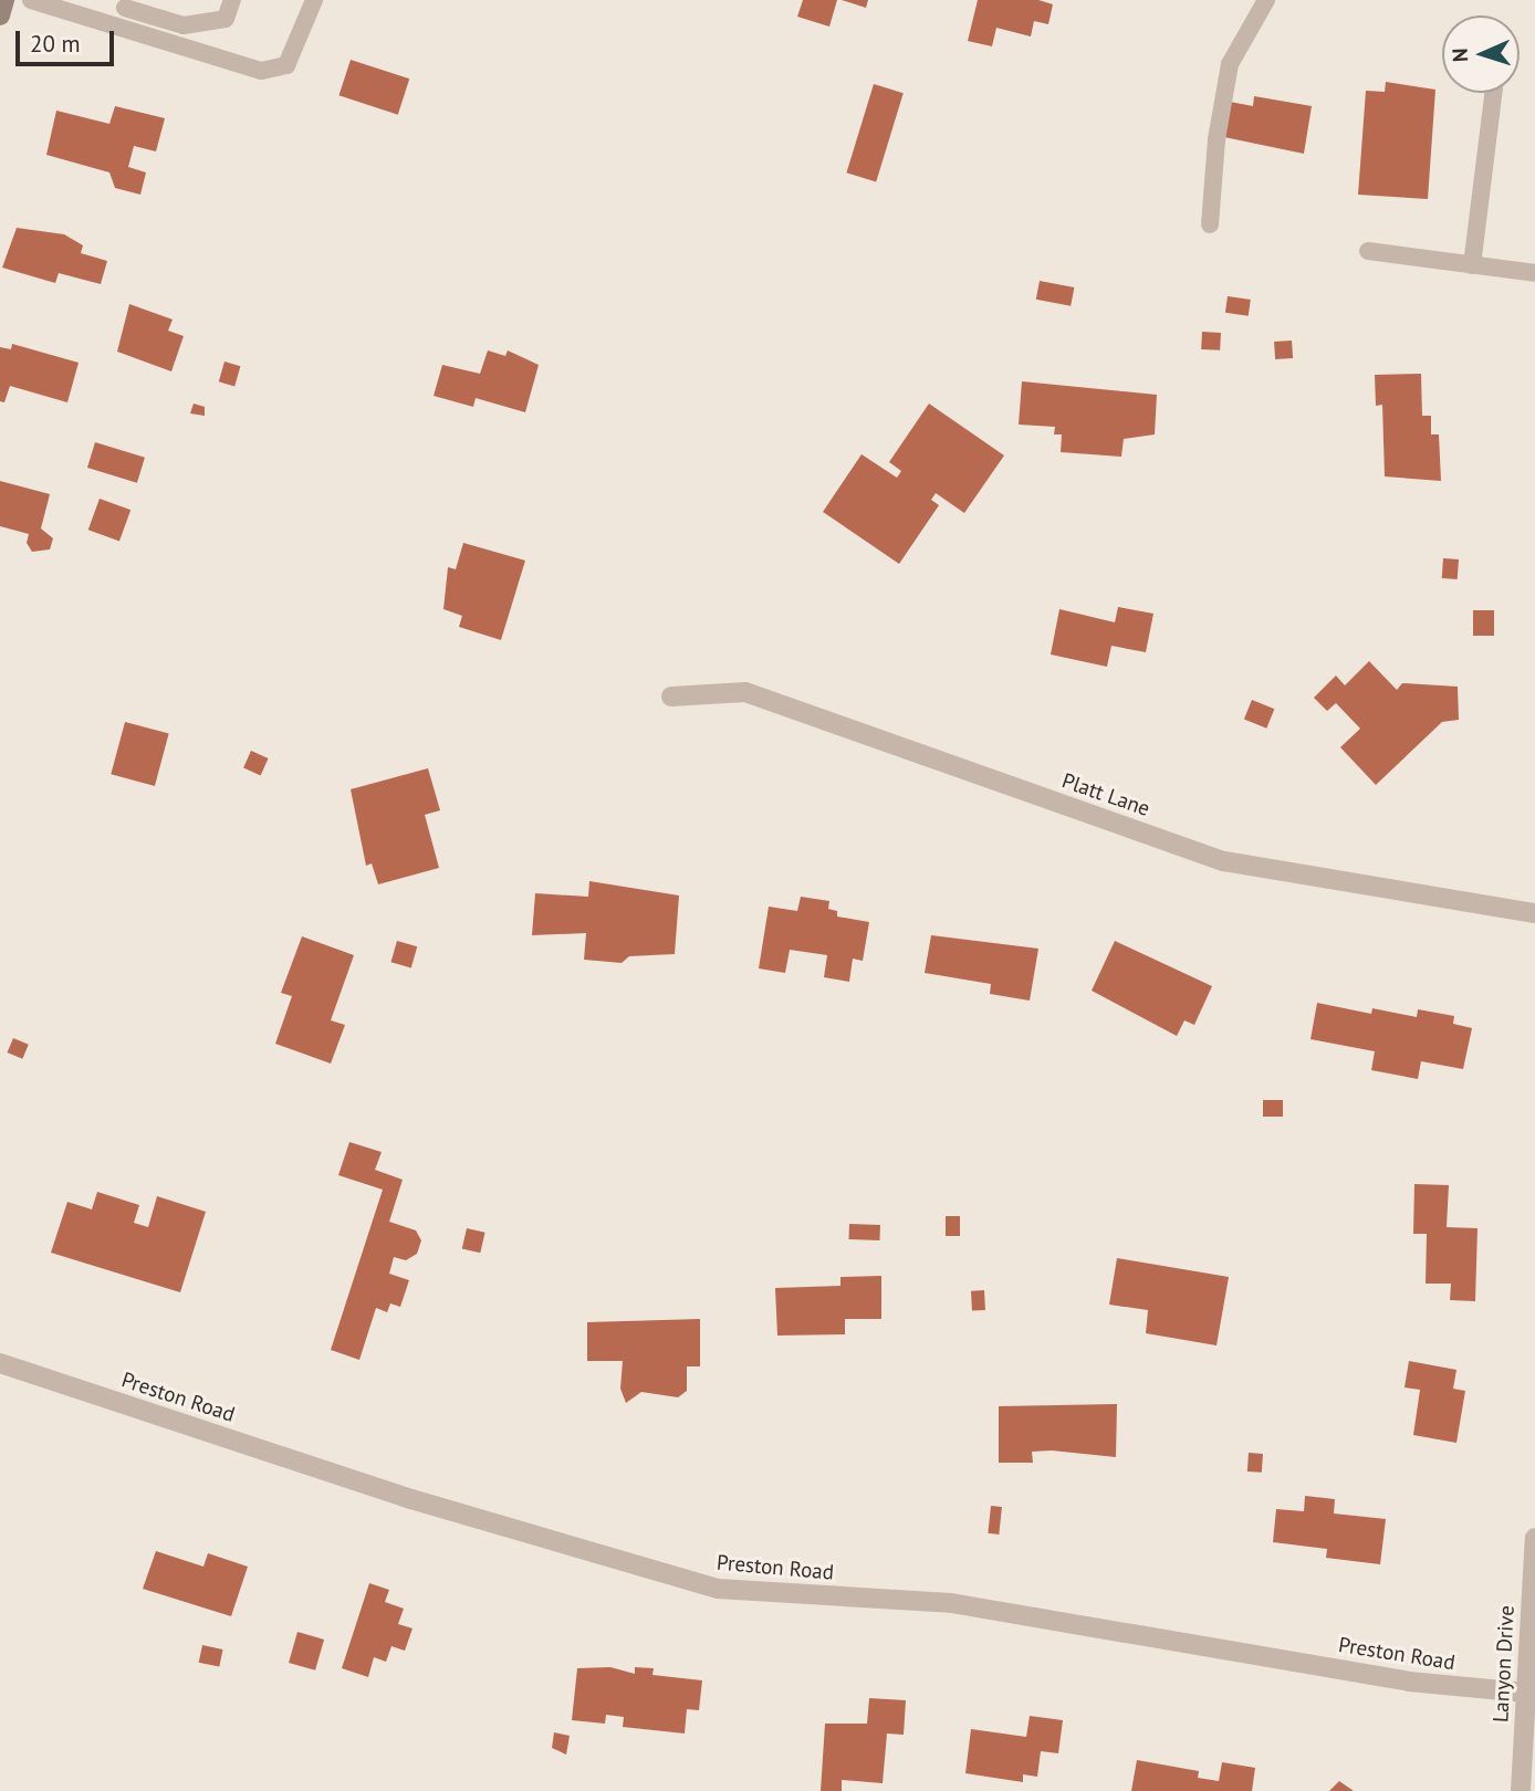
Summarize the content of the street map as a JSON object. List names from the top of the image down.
{
  "streets": {
    "street": ["Platt Lane", "Preston Road", "Lanyon Drive"]
  },
  "crossings": [
    ["Preston Road", "Lanyon Drive"]
  ],
  "scale_bar": "20 m",
  "north": "left"
}
